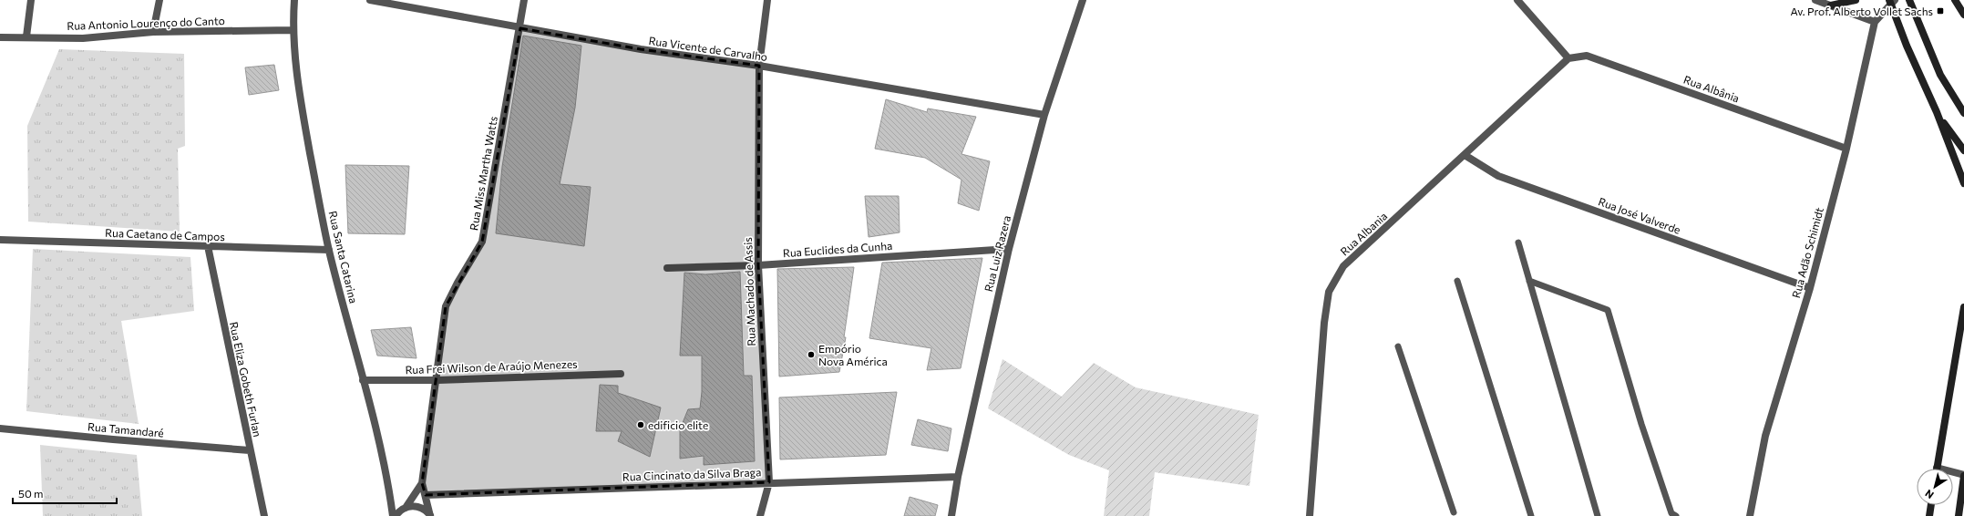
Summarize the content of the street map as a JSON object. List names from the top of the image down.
{
  "streets": {
    "street": [
      "Rua Antonio Lourenço do Canto",
      "Rua Vicente de Carvalho",
      "Rua Albânia",
      "Rua Miss Martha Watts",
      "Rua José Valverde",
      "Rua Albania",
      "Rua Caetano de Campos",
      "Rua Euclides da Cunha",
      "Rua Adão Schimidt",
      "Rua Luiz Razera",
      "Rua Santa Catarina",
      "Rua Machado de Assis",
      "Rua Frei Wilson de Araújo Menezes",
      "Rua Eliza Gobeth Furlan",
      "Rua Tamandaré",
      "Rua Cincinato da Silva Braga"
    ]
  },
  "crossings": [
    ["Rua Antonio Lourenço do Canto", "Rua Santa Catarina"],
    ["Rua Vicente de Carvalho", "Rua Miss Martha Watts"],
    ["Rua Vicente de Carvalho", "Rua Luiz Razera"],
    ["Rua Vicente de Carvalho", "Rua Machado de Assis"],
    ["Rua Albânia", "Rua Albania"],
    ["Rua Albânia", "Rua Adão Schimidt"],
    ["Rua Miss Martha Watts", "Rua Frei Wilson de Araújo Menezes"],
    ["Rua José Valverde", "Rua Albania"],
    ["Rua José Valverde", "Rua Adão Schimidt"],
    ["Rua Caetano de Campos", "Rua Santa Catarina"],
    ["Rua Caetano de Campos", "Rua Eliza Gobeth Furlan"],
    ["Rua Euclides da Cunha", "Rua Luiz Razera"],
    ["Rua Euclides da Cunha", "Rua Machado de Assis"],
    ["Rua Luiz Razera", "Rua Cincinato da Silva Braga"],
    ["Rua Santa Catarina", "Rua Frei Wilson de Araújo Menezes"],
    ["Rua Machado de Assis", "Rua Cincinato da Silva Braga"],
    ["Rua Eliza Gobeth Furlan", "Rua Tamandaré"]
  ],
  "places": {
    "transit": ["Av. Prof. Alberto Vollet Sachs"],
    "other": ["Empório Nova América", "edificio elite"]
  },
  "scale_bar": "50 m",
  "north": "bottom left"
}
